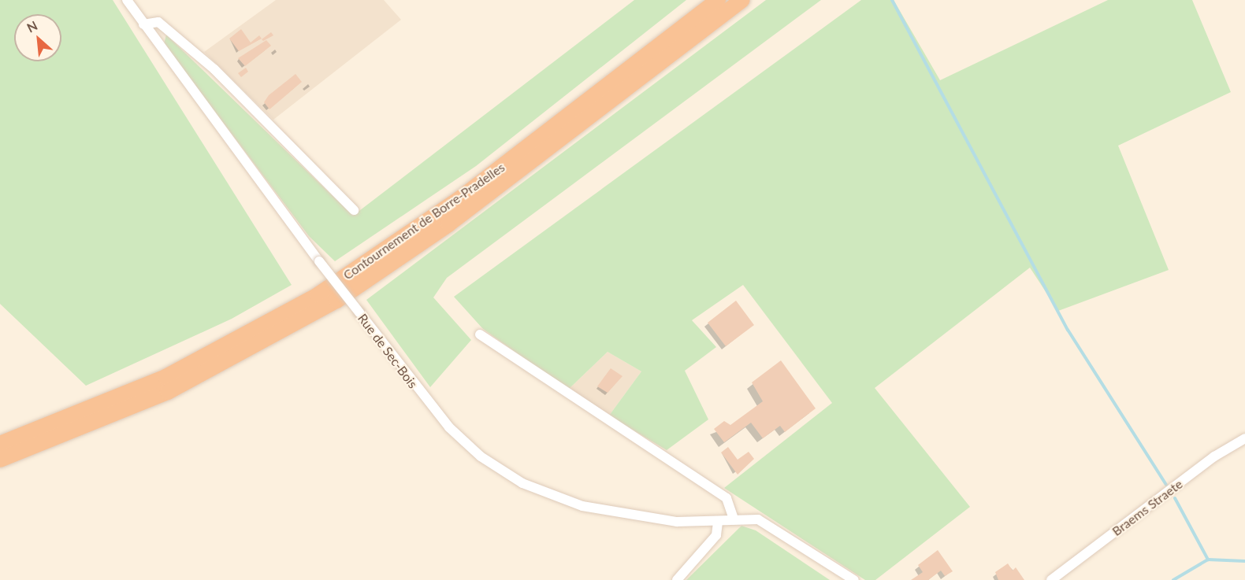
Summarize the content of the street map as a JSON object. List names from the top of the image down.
{
  "streets": {
    "highway": ["Contournement de Borre-Pradelles"],
    "street": ["Rue de Sec-Bois", "Braems Straete"]
  },
  "north": "top left"
}
